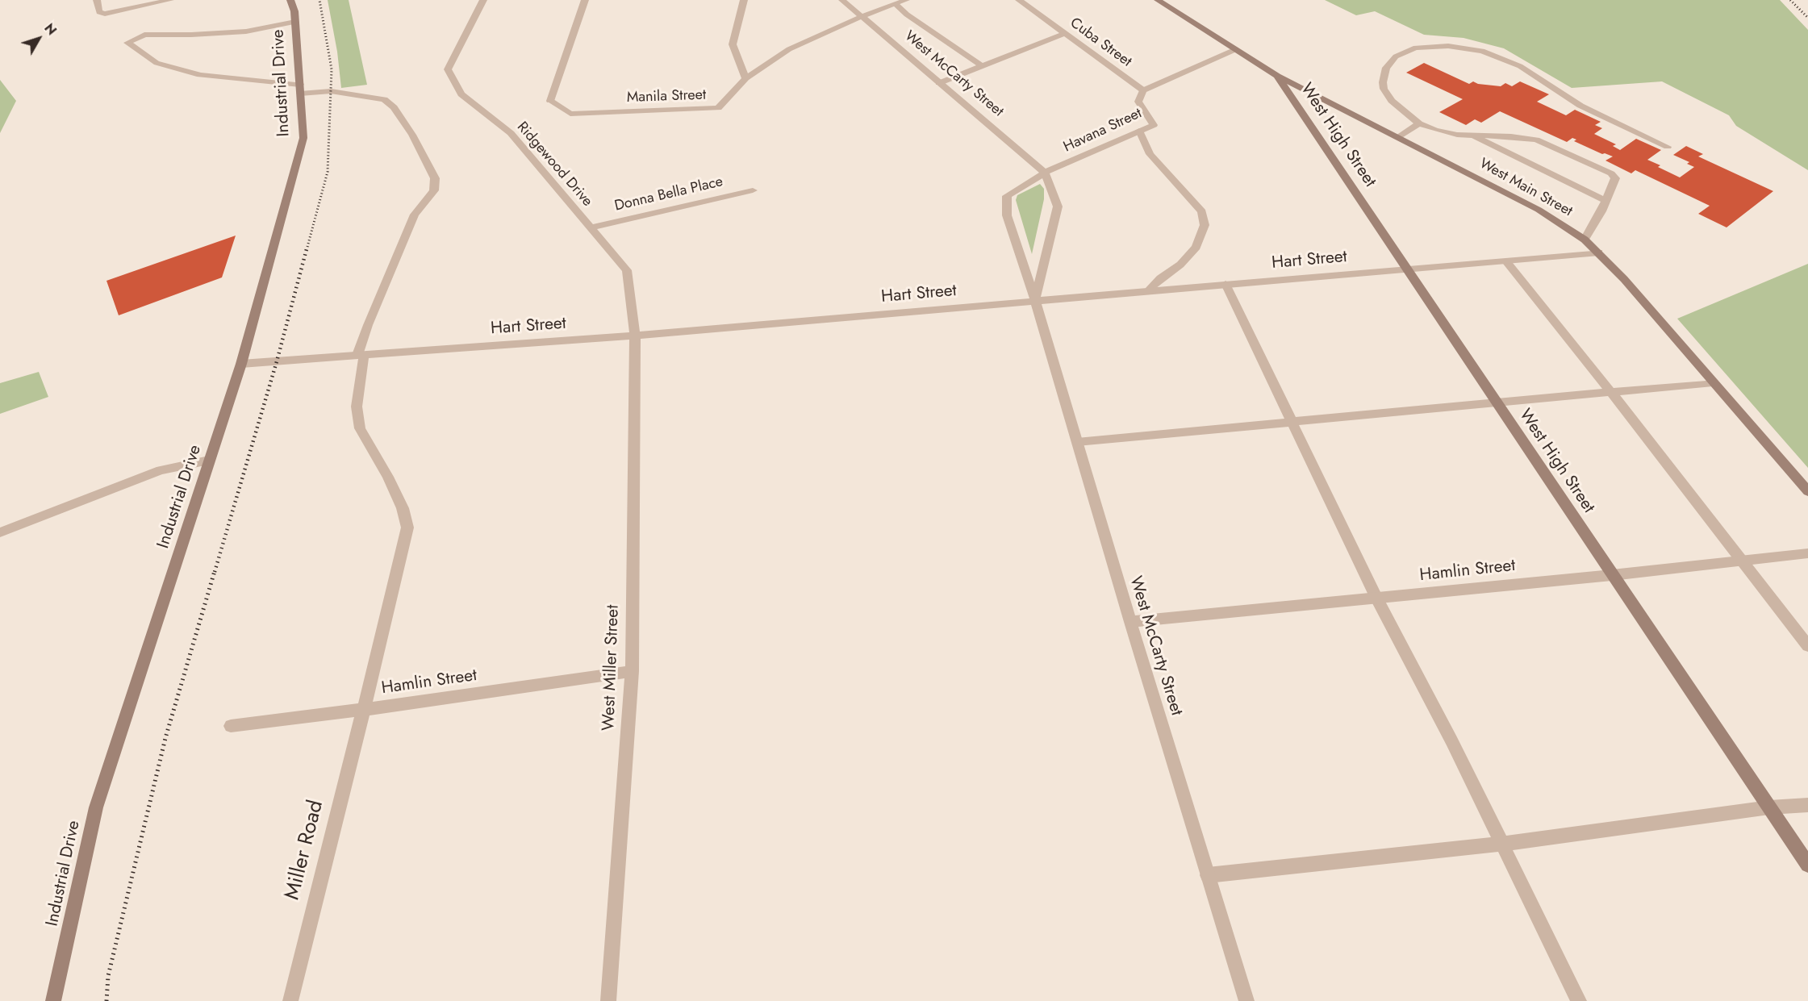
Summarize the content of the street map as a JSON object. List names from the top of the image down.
{
  "streets": {
    "main road": ["Industrial Drive", "West High Street", "West Main Street"],
    "street": [
      "Cuba Street",
      "West McCarty Street",
      "Manila Street",
      "Havana Street",
      "Ridgewood Drive",
      "Donna Bella Place",
      "Hart Street",
      "Hamlin Street",
      "West Miller Street",
      "Miller Road"
    ]
  },
  "crossings": [
    ["Cuba Street", "Havana Street"],
    ["West McCarty Street", "Manila Street"],
    ["West McCarty Street", "Havana Street"],
    ["West McCarty Street", "Hart Street"],
    ["West McCarty Street", "Hamlin Street"],
    ["Industrial Drive", "Hart Street"],
    ["Havana Street", "West Main Street"],
    ["West High Street", "West Main Street"],
    ["West High Street", "Hart Street"],
    ["West High Street", "Hamlin Street"],
    ["Ridgewood Drive", "Donna Bella Place"],
    ["Ridgewood Drive", "Hart Street"],
    ["Ridgewood Drive", "West Miller Street"],
    ["West Main Street", "Hart Street"],
    ["Hart Street", "West Miller Street"],
    ["Hamlin Street", "West Miller Street"],
    ["Hamlin Street", "Miller Road"]
  ],
  "north": "top right"
}
